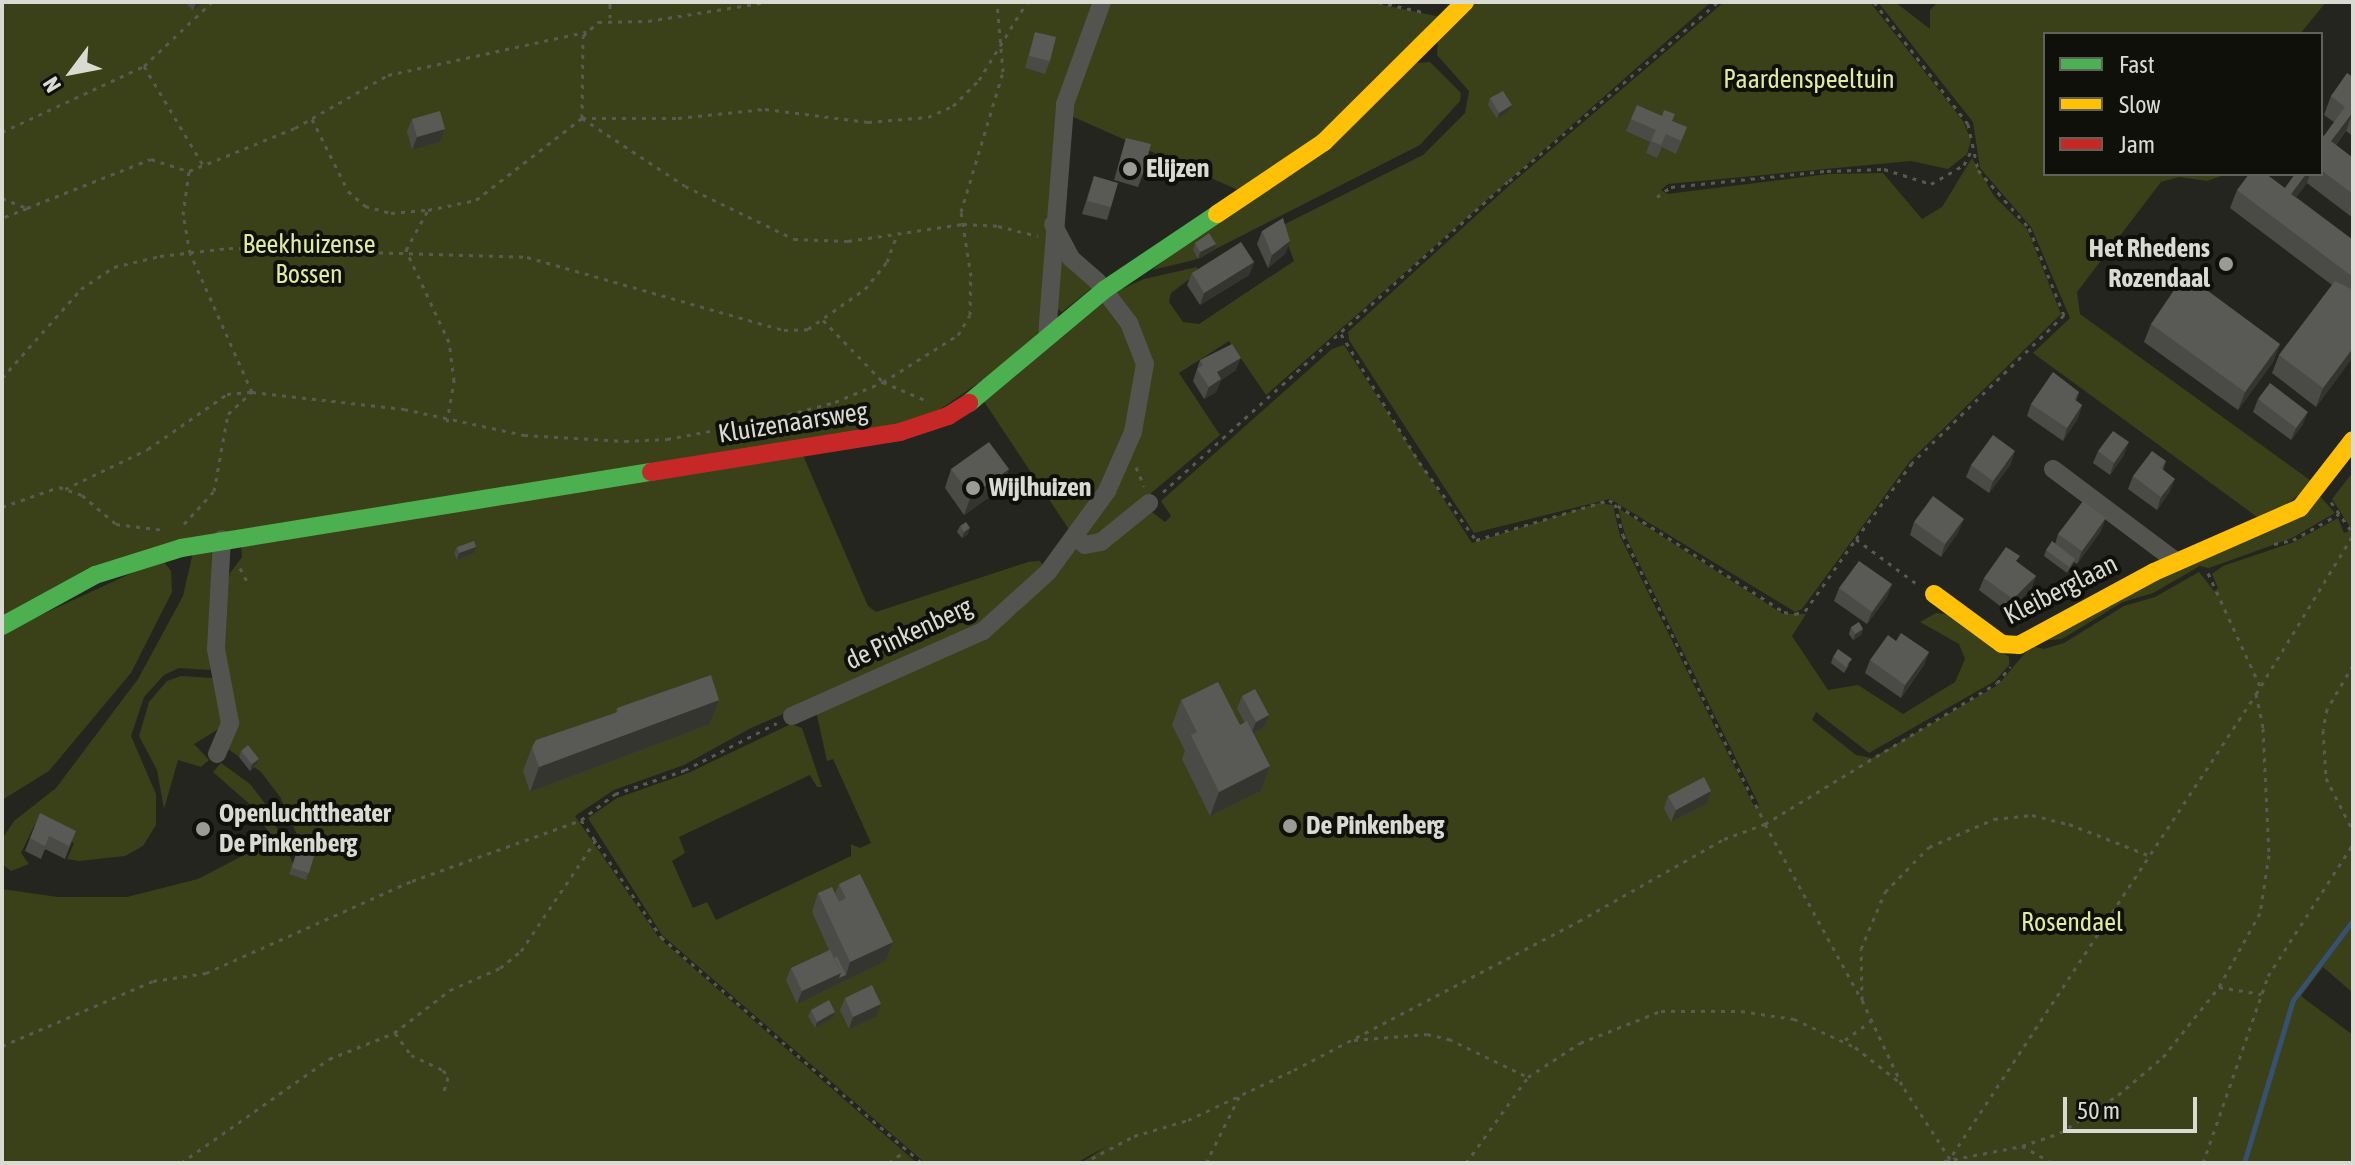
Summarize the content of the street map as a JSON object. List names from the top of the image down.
{
  "streets": {
    "street": ["Kluizenaarsweg", "Kleiberglaan", "de Pinkenberg"]
  },
  "crossings": [
    ["Kluizenaarsweg", "de Pinkenberg"]
  ],
  "parks": ["Paardenspeeltuin", "Beekhuizense Bossen", "Rosendael"],
  "places": [
    "Elijzen",
    "Het Rhedens Rozendaal",
    "Wijlhuizen",
    "De Pinkenberg",
    "Openluchttheater De Pinkenberg"
  ],
  "legend": ["Fast", "Slow", "Jam"],
  "scale_bar": "50 m",
  "north": "bottom left"
}
